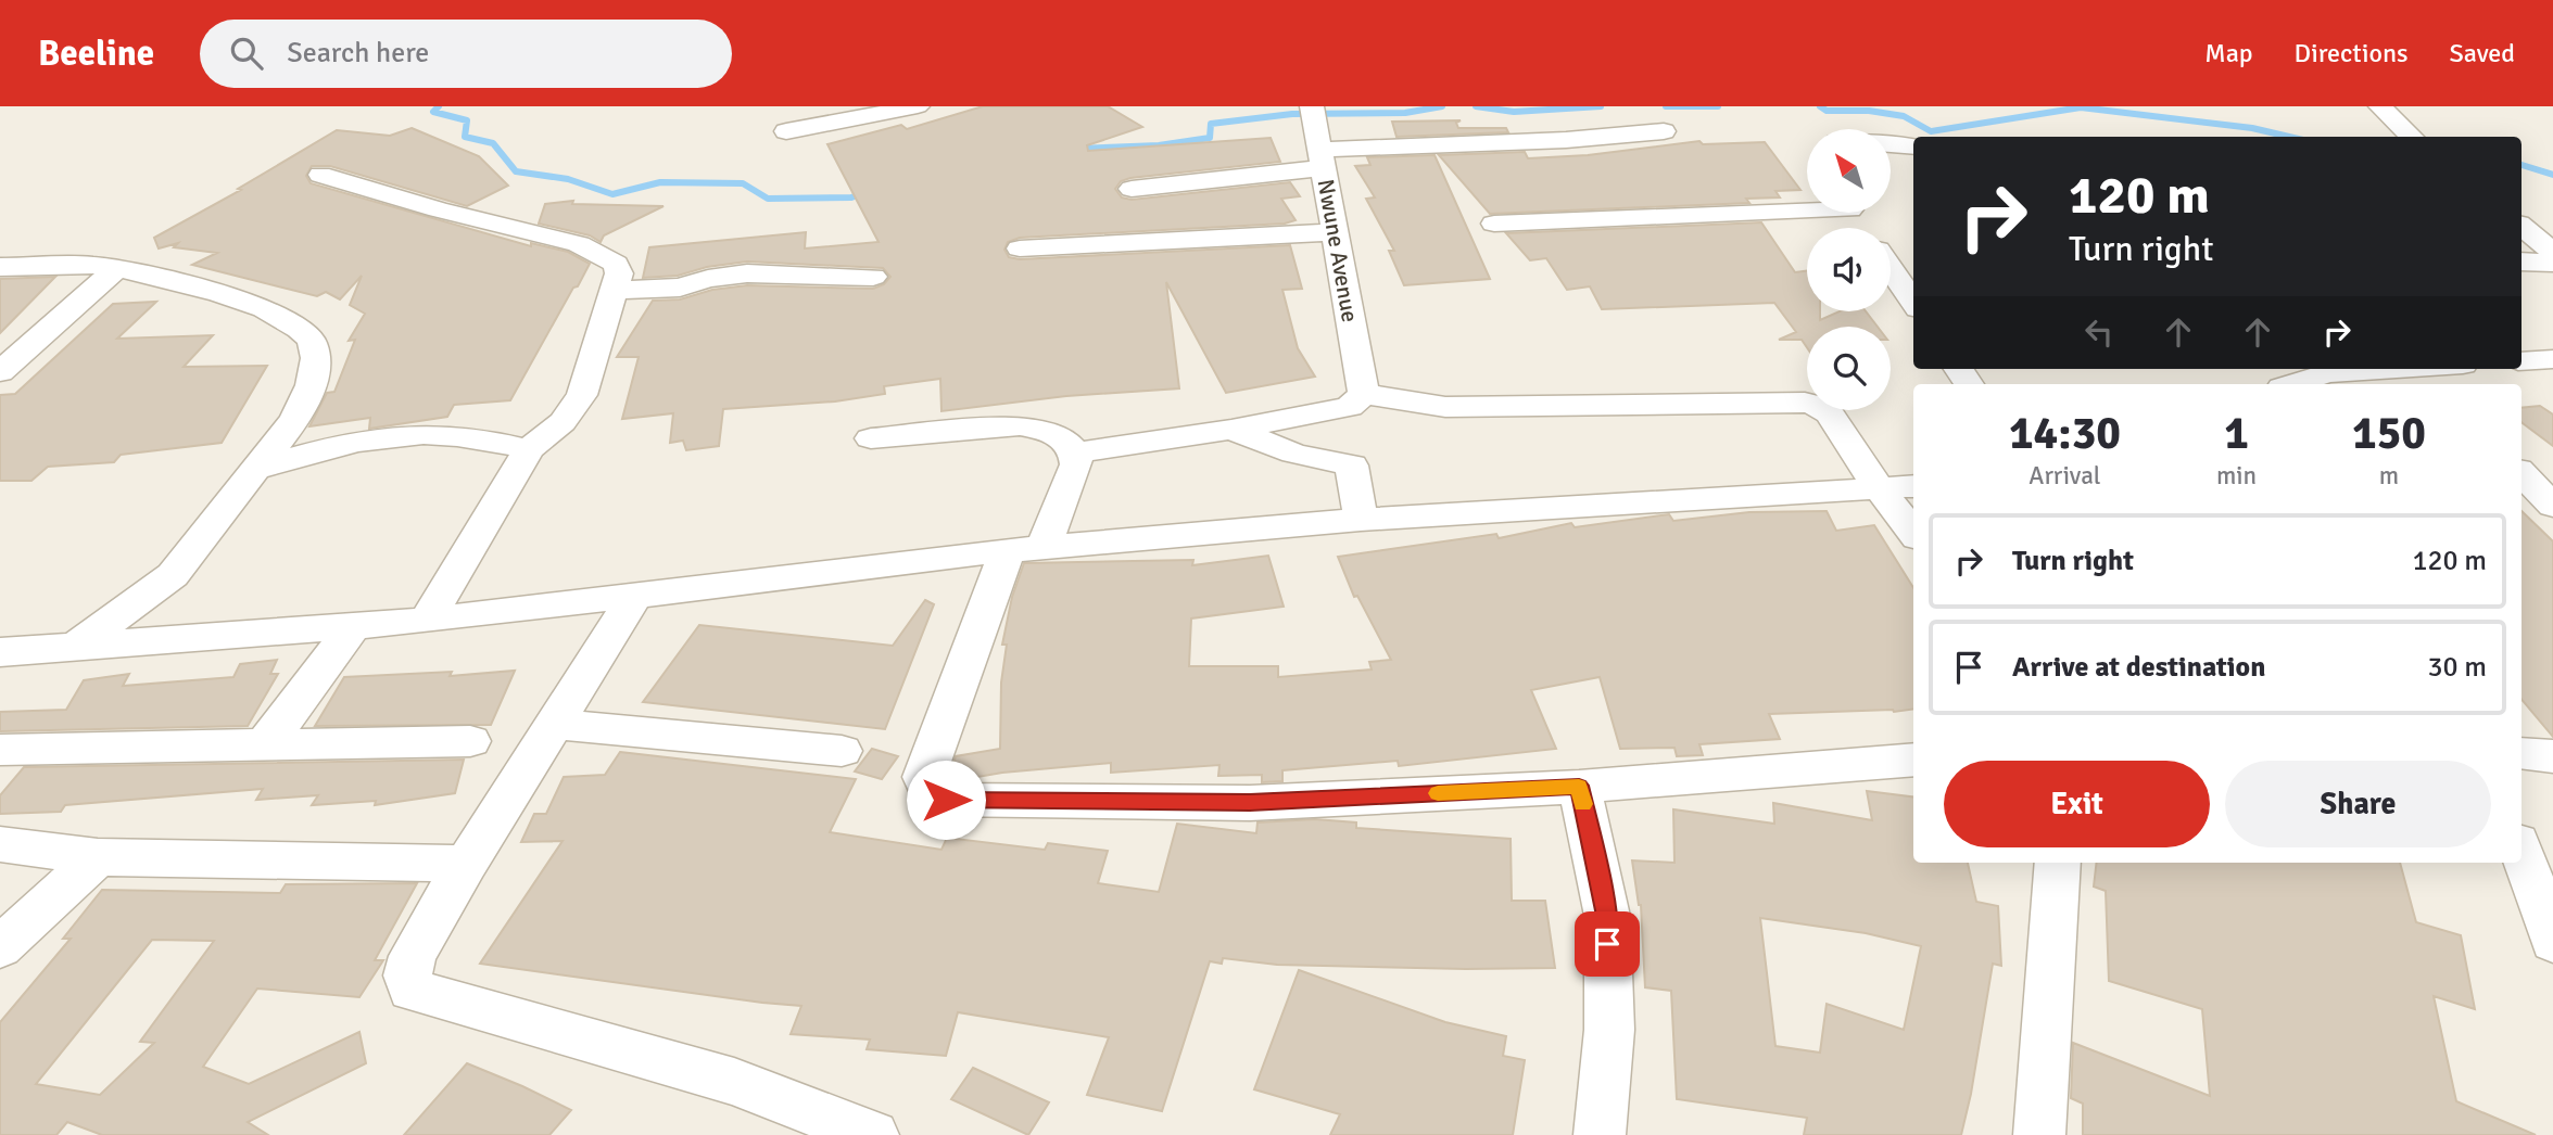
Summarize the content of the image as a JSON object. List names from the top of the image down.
{
  "streets": {
    "street": ["Nwune Avenue"]
  },
  "north": "top left",
  "page": {
    "header": "Beeline",
    "search": "Search here",
    "nav": ["Map", "Directions", "Saved"],
    "turn": ["120 m", "Turn right"],
    "eta": [
      "14:30",
      "Arrival",
      "1",
      "min",
      "150",
      "m"
    ],
    "list": [
      {
        "name": "Turn right",
        "value": "120 m"
      },
      {
        "name": "Arrive at destination",
        "value": "30 m"
      }
    ],
    "buttons": ["Exit", "Share"]
  }
}
